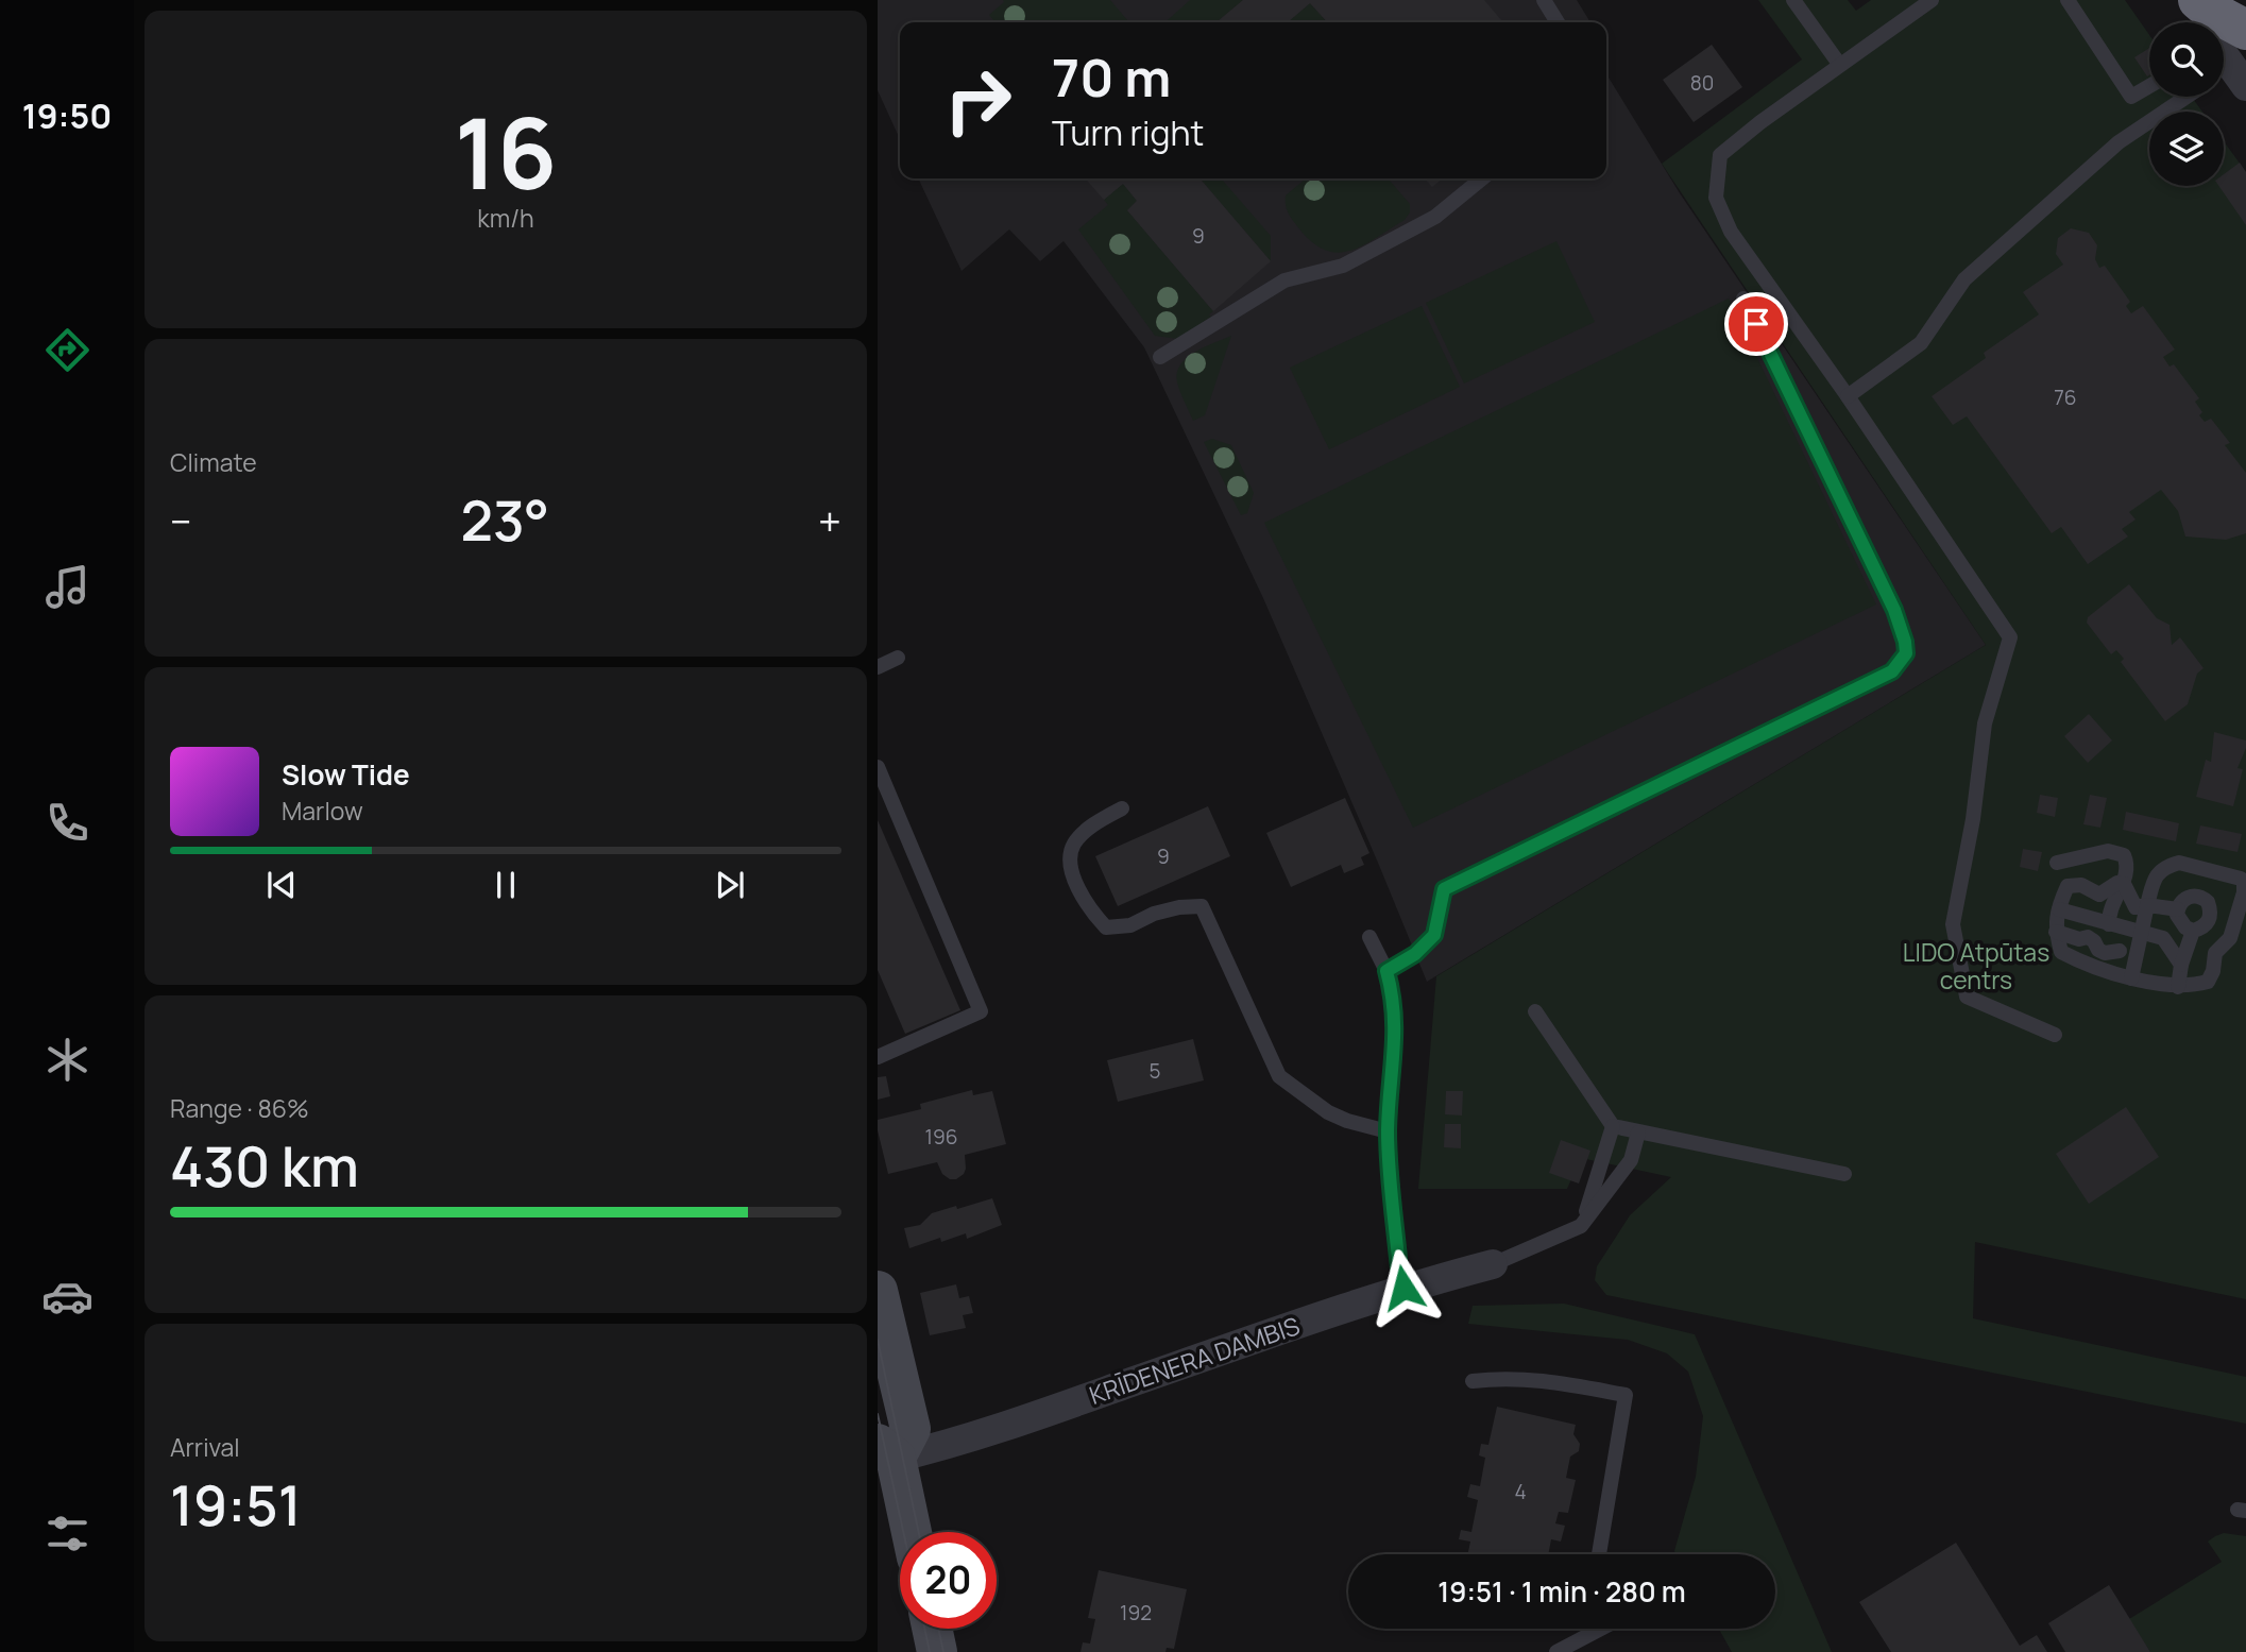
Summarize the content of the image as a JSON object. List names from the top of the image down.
{
  "streets": {
    "street": ["KRĪDENERA DAMBIS"]
  },
  "parks": ["LIDO Atpūtas centrs"],
  "house_numbers": [
    "80",
    "9",
    "76",
    "9",
    "5",
    "196",
    "4",
    "192"
  ],
  "page": {
    "tabs": "19:50",
    "tile": [
      ["16", "km/h"],
      "Climate",
      ["Range · 86%", "430 km"],
      ["Arrival", "19:51"]
    ],
    "turn": ["70 m", "Turn right"],
    "heat": ["−", "23°", "+"],
    "song": ["Slow Tide", "Marlow"],
    "limit": "20",
    "trip": "19:51 · 1 min · 280 m"
  }
}
